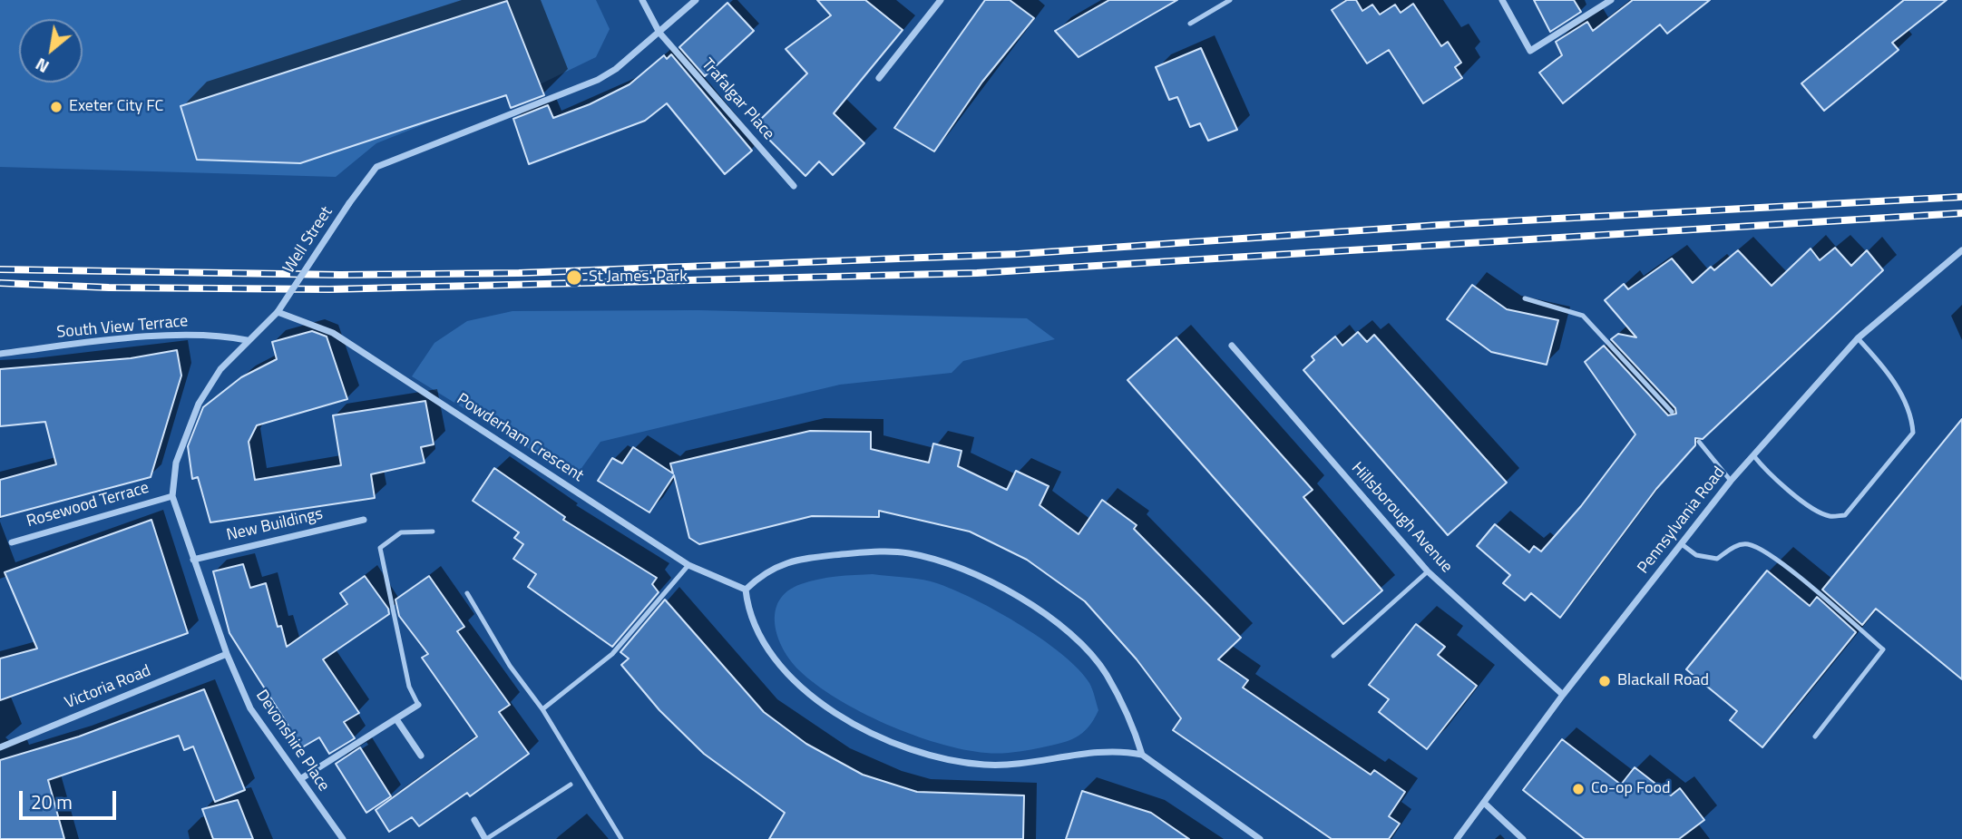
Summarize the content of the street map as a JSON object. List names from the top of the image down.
{
  "streets": {
    "street": [
      "Trafalgar Place",
      "Well Street",
      "South View Terrace",
      "Powderham Crescent",
      "Rosewood Terrace",
      "Hillsborough Avenue",
      "Pennsylvania Road",
      "New Buildings",
      "Victoria Road",
      "Devonshire Place"
    ]
  },
  "crossings": [
    ["Trafalgar Place", "Well Street"],
    ["Well Street", "South View Terrace"],
    ["Well Street", "Powderham Crescent"],
    ["Well Street", "Rosewood Terrace"],
    ["Well Street", "New Buildings"],
    ["Well Street", "Victoria Road"],
    ["Well Street", "Devonshire Place"],
    ["Hillsborough Avenue", "Pennsylvania Road"],
    ["Victoria Road", "Devonshire Place"]
  ],
  "places": [
    "Exeter City FC",
    "St James' Park",
    "Blackall Road",
    "Co-op Food"
  ],
  "scale_bar": "20 m",
  "north": "bottom left"
}
